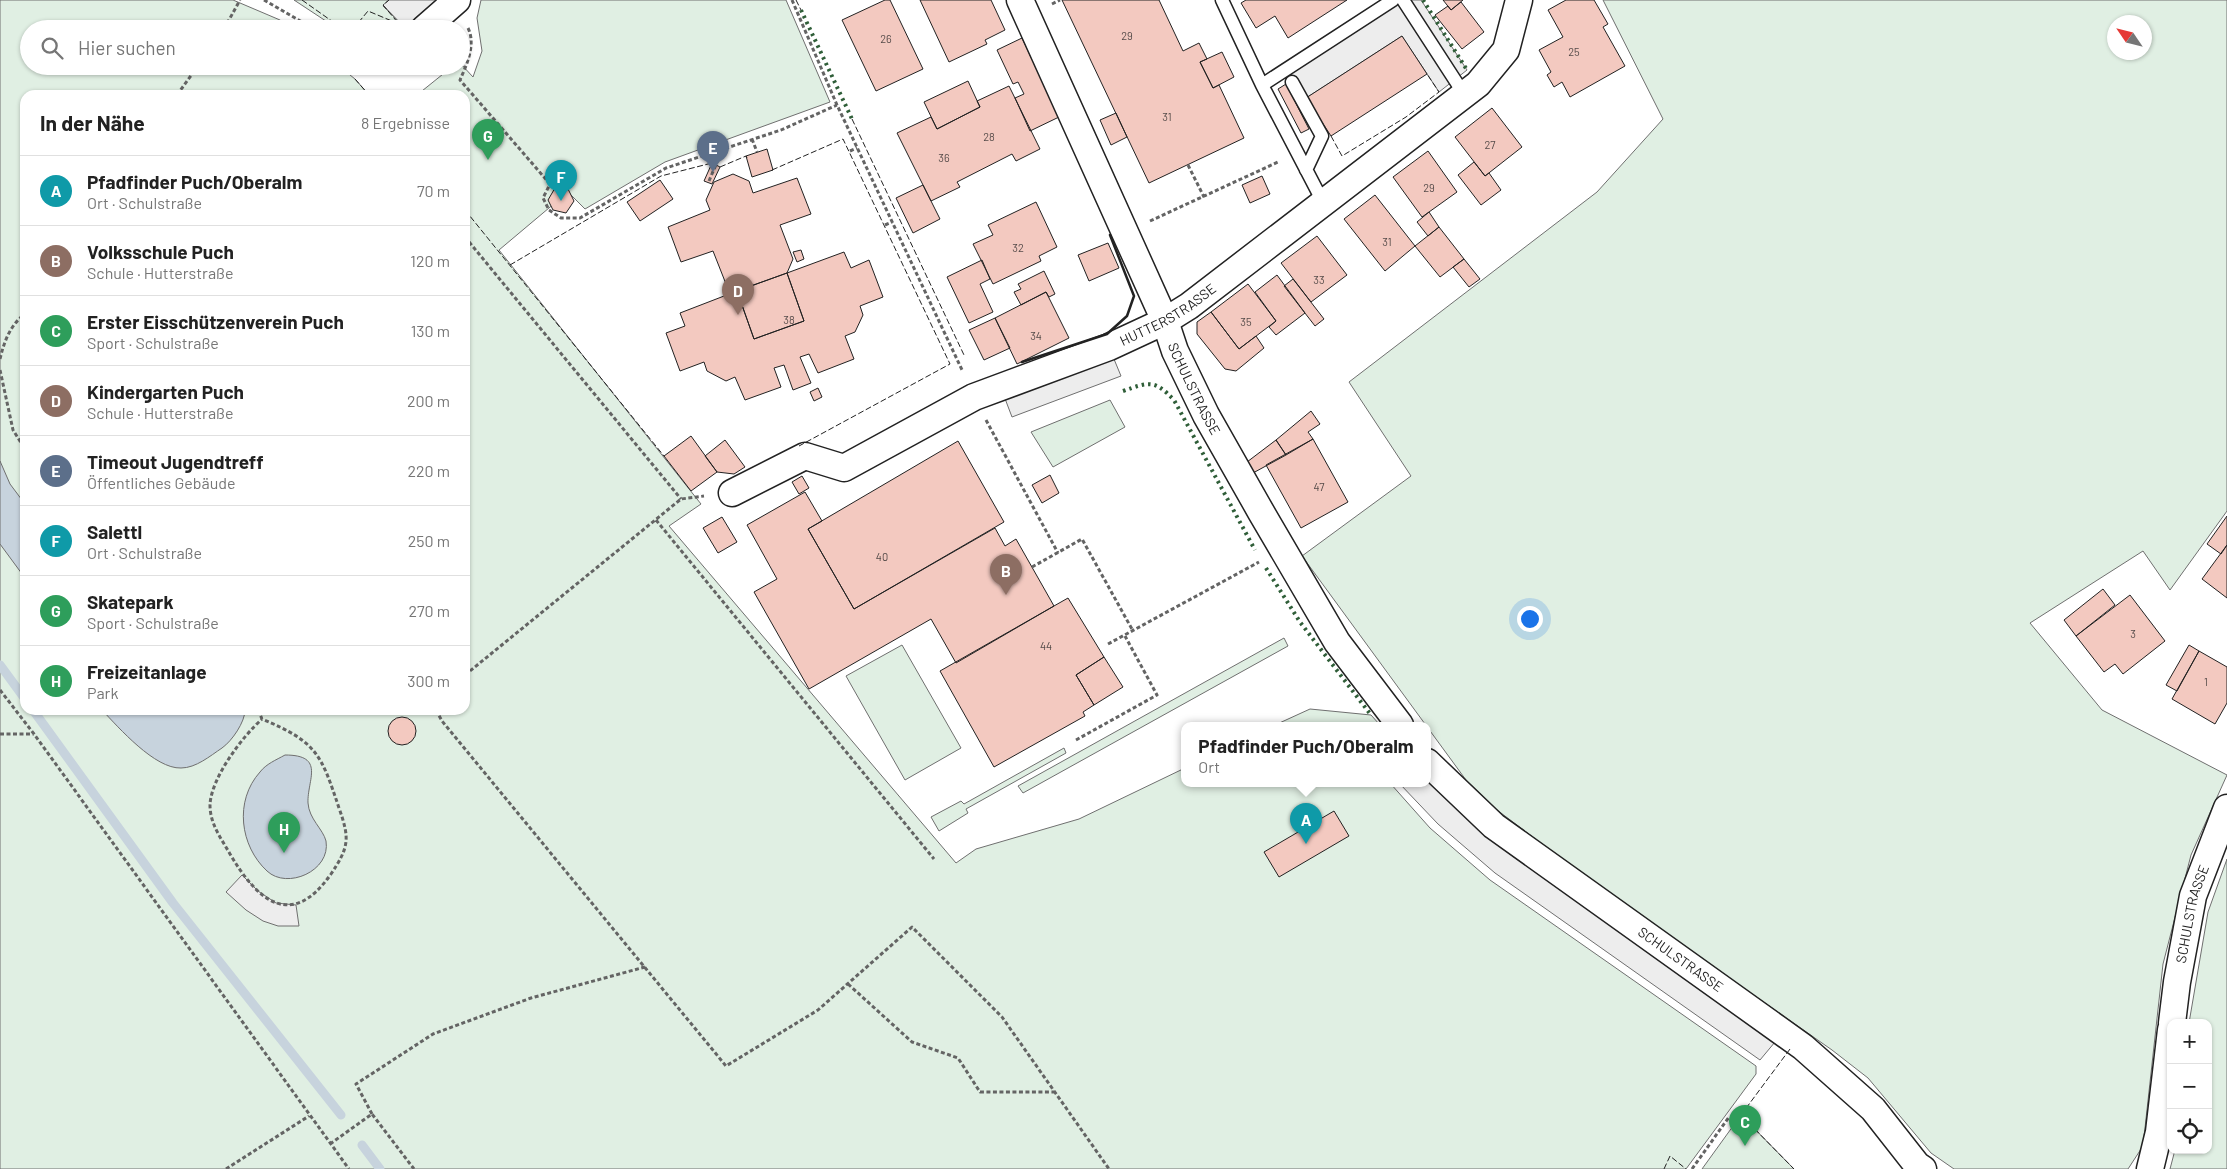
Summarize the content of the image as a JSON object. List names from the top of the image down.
{
  "streets": {
    "street": ["HUTTERSTRASSE", "SCHULSTRASSE"]
  },
  "crossings": [
    ["HUTTERSTRASSE", "SCHULSTRASSE"]
  ],
  "house_numbers": [
    "29",
    "26",
    "25",
    "31",
    "28",
    "27",
    "36",
    "29",
    "31",
    "32",
    "33",
    "38",
    "35",
    "34",
    "47",
    "40",
    "3",
    "44",
    "1"
  ],
  "north": "top left",
  "page": {
    "search": "Hier suchen",
    "heading": ["In der Nähe", "8 Ergebnisse"],
    "pins": [
      "G",
      "E",
      "F",
      "D",
      "B",
      "A",
      "H",
      "C"
    ],
    "list": [
      {
        "mark": "A",
        "name": "Pfadfinder Puch/Oberalm",
        "note": "Ort · Schulstraße",
        "value": "70 m"
      },
      {
        "mark": "B",
        "name": "Volksschule Puch",
        "note": "Schule · Hutterstraße",
        "value": "120 m"
      },
      {
        "mark": "C",
        "name": "Erster Eisschützenverein Puch",
        "note": "Sport · Schulstraße",
        "value": "130 m"
      },
      {
        "mark": "D",
        "name": "Kindergarten Puch",
        "note": "Schule · Hutterstraße",
        "value": "200 m"
      },
      {
        "mark": "E",
        "name": "Timeout Jugendtreff",
        "note": "Öffentliches Gebäude",
        "value": "220 m"
      },
      {
        "mark": "F",
        "name": "Salettl",
        "note": "Ort · Schulstraße",
        "value": "250 m"
      },
      {
        "mark": "G",
        "name": "Skatepark",
        "note": "Sport · Schulstraße",
        "value": "270 m"
      },
      {
        "mark": "H",
        "name": "Freizeitanlage",
        "note": "Park",
        "value": "300 m"
      }
    ],
    "popup": ["Pfadfinder Puch/Oberalm", "Ort"],
    "map_buttons": ["+", "−"]
  }
}
